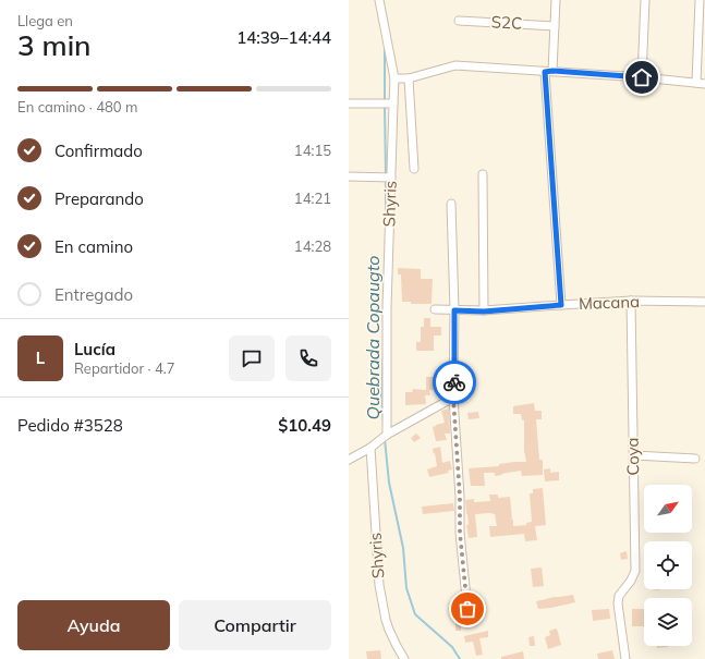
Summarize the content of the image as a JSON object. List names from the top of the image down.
{
  "streets": {
    "street": [
      "S2C",
      "Shyris",
      "Macana",
      "Coya"
    ]
  },
  "crossings": [
    ["Macana", "Coya"]
  ],
  "water": ["Quebrada Copaugto"],
  "north": "top right",
  "page": {
    "heading": ["3 min", "Llega en", "14:39–14:44"],
    "panel": [
      "Lucía",
      "Repartidor · 4.7",
      "Pedido #3528",
      "$10.49"
    ],
    "bar": "En camino · 480 m",
    "list": [
      ["Confirmado", "14:15"],
      ["Preparando", "14:21"],
      ["En camino", "14:28"],
      "Entregado"
    ],
    "round": "L",
    "buttons": ["Ayuda", "Compartir"]
  }
}
